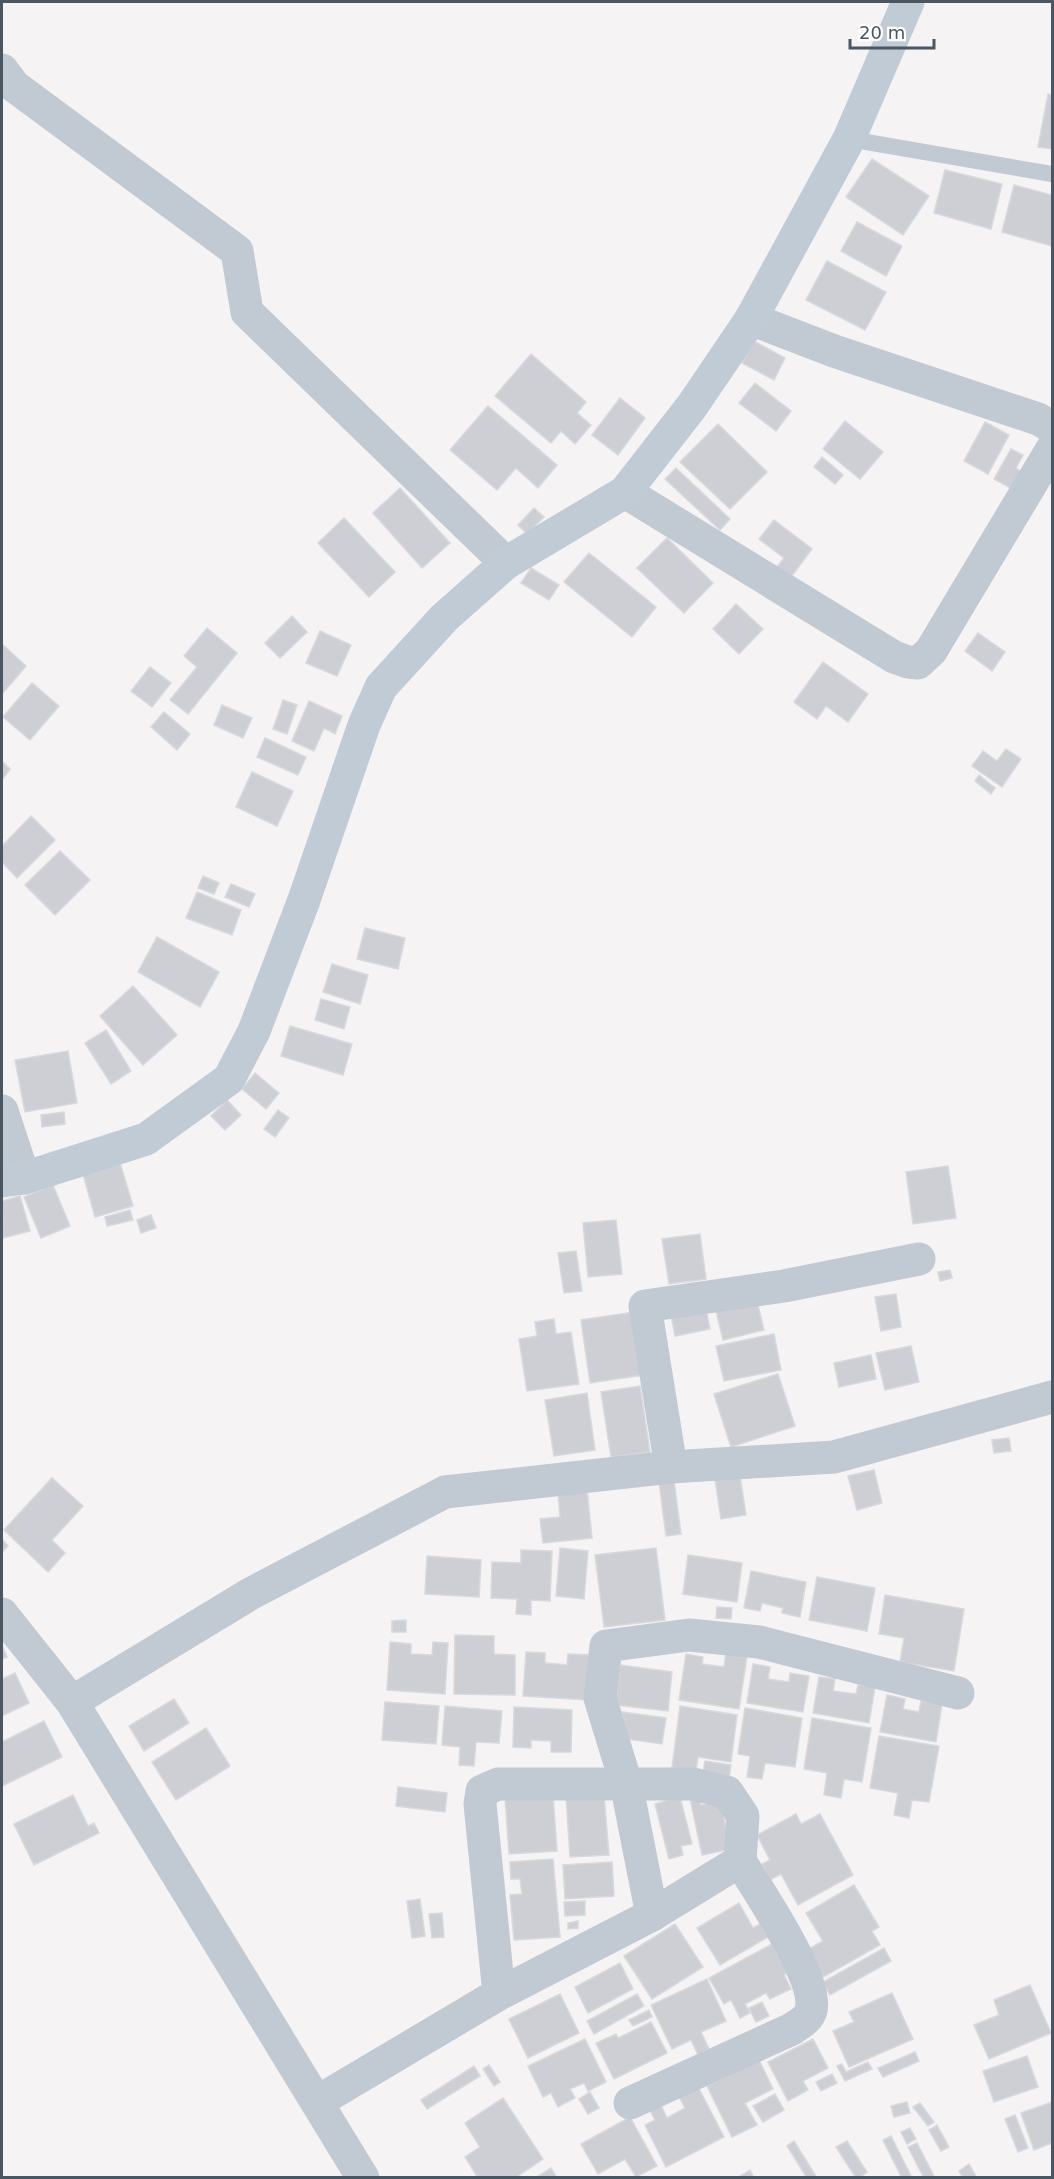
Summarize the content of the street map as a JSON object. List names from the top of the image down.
{
  "scale_bar": "20 m"
}
